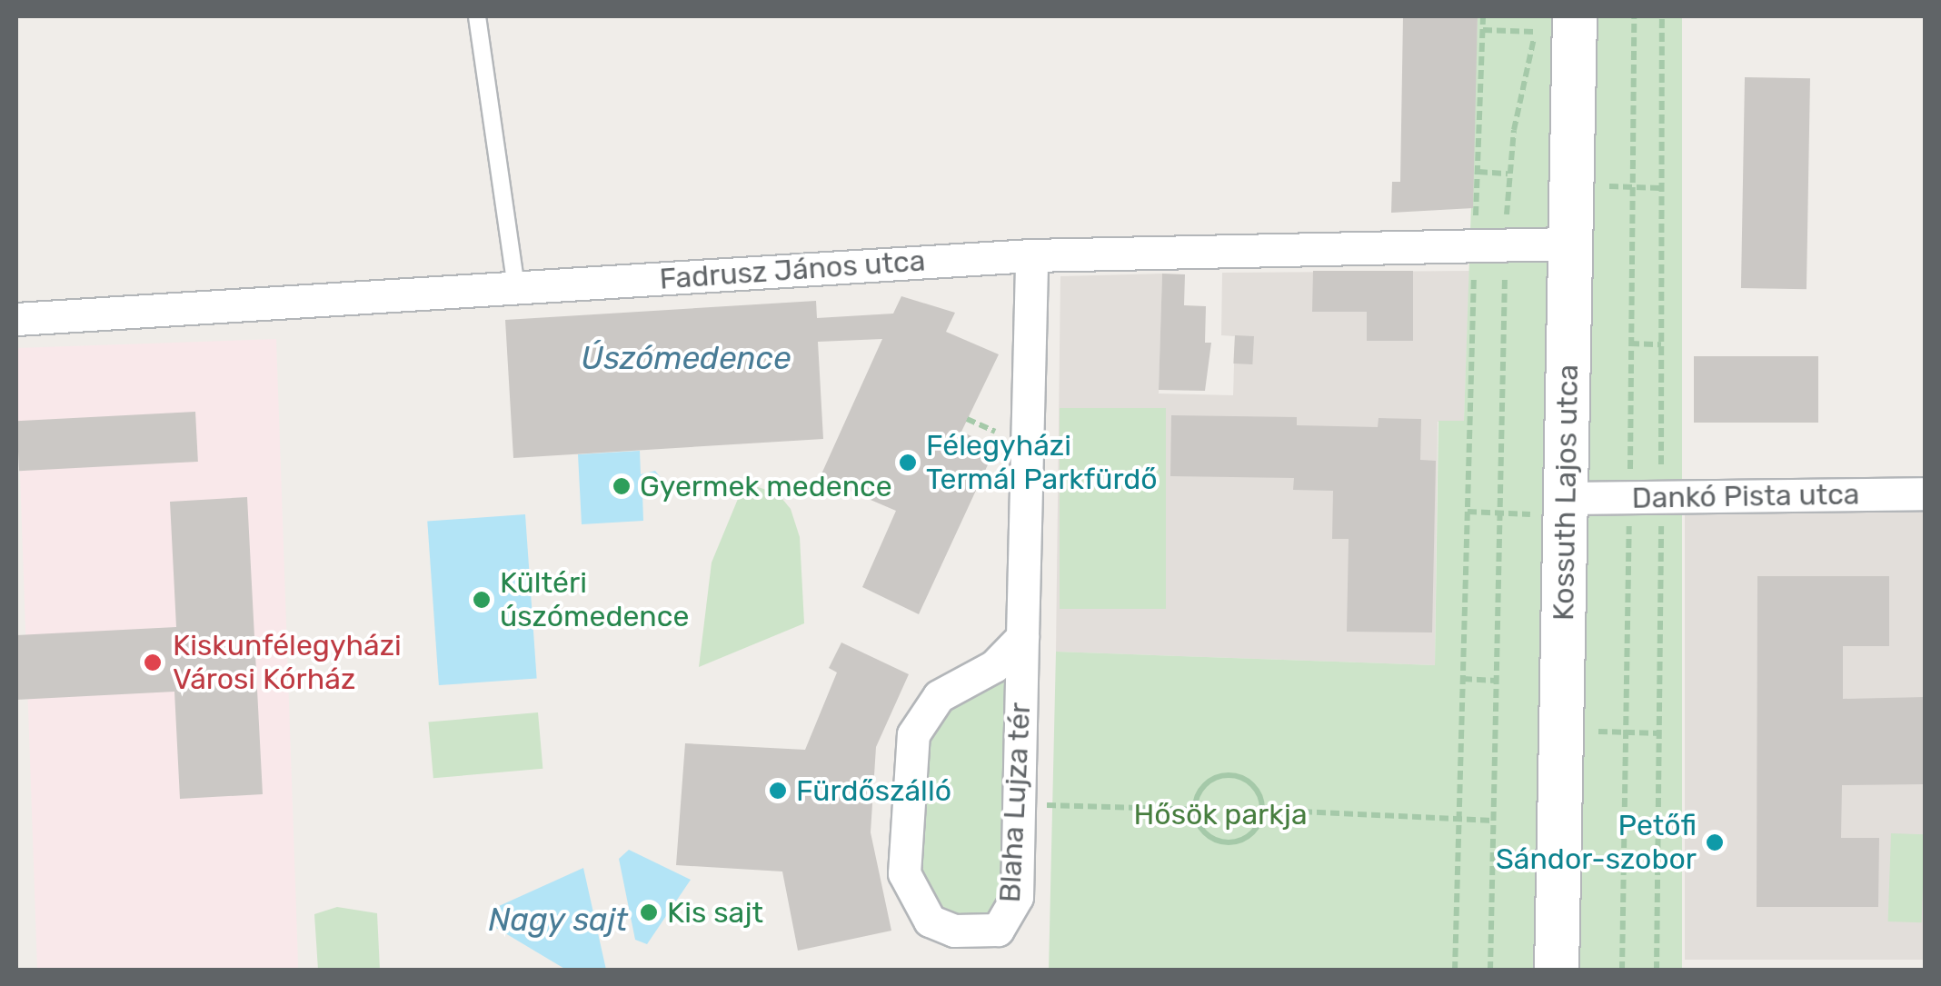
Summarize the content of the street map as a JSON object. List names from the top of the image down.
{
  "streets": {
    "street": [
      "Fadrusz János utca",
      "Kossuth Lajos utca",
      "Dankó Pista utca",
      "Blaha Lujza tér"
    ]
  },
  "crossings": [
    ["Fadrusz János utca", "Kossuth Lajos utca"],
    ["Fadrusz János utca", "Blaha Lujza tér"],
    ["Kossuth Lajos utca", "Dankó Pista utca"]
  ],
  "water": ["Úszómedence", "Nagy sajt"],
  "parks": ["Hősök parkja"],
  "places": [
    "Félegyházi Termál Parkfürdő",
    "Gyermek medence",
    "Kültéri úszómedence",
    "Kiskunfélegyházi Városi Kórház",
    "Fürdőszálló",
    "Petőfi Sándor-szobor",
    "Kis sajt"
  ]
}
